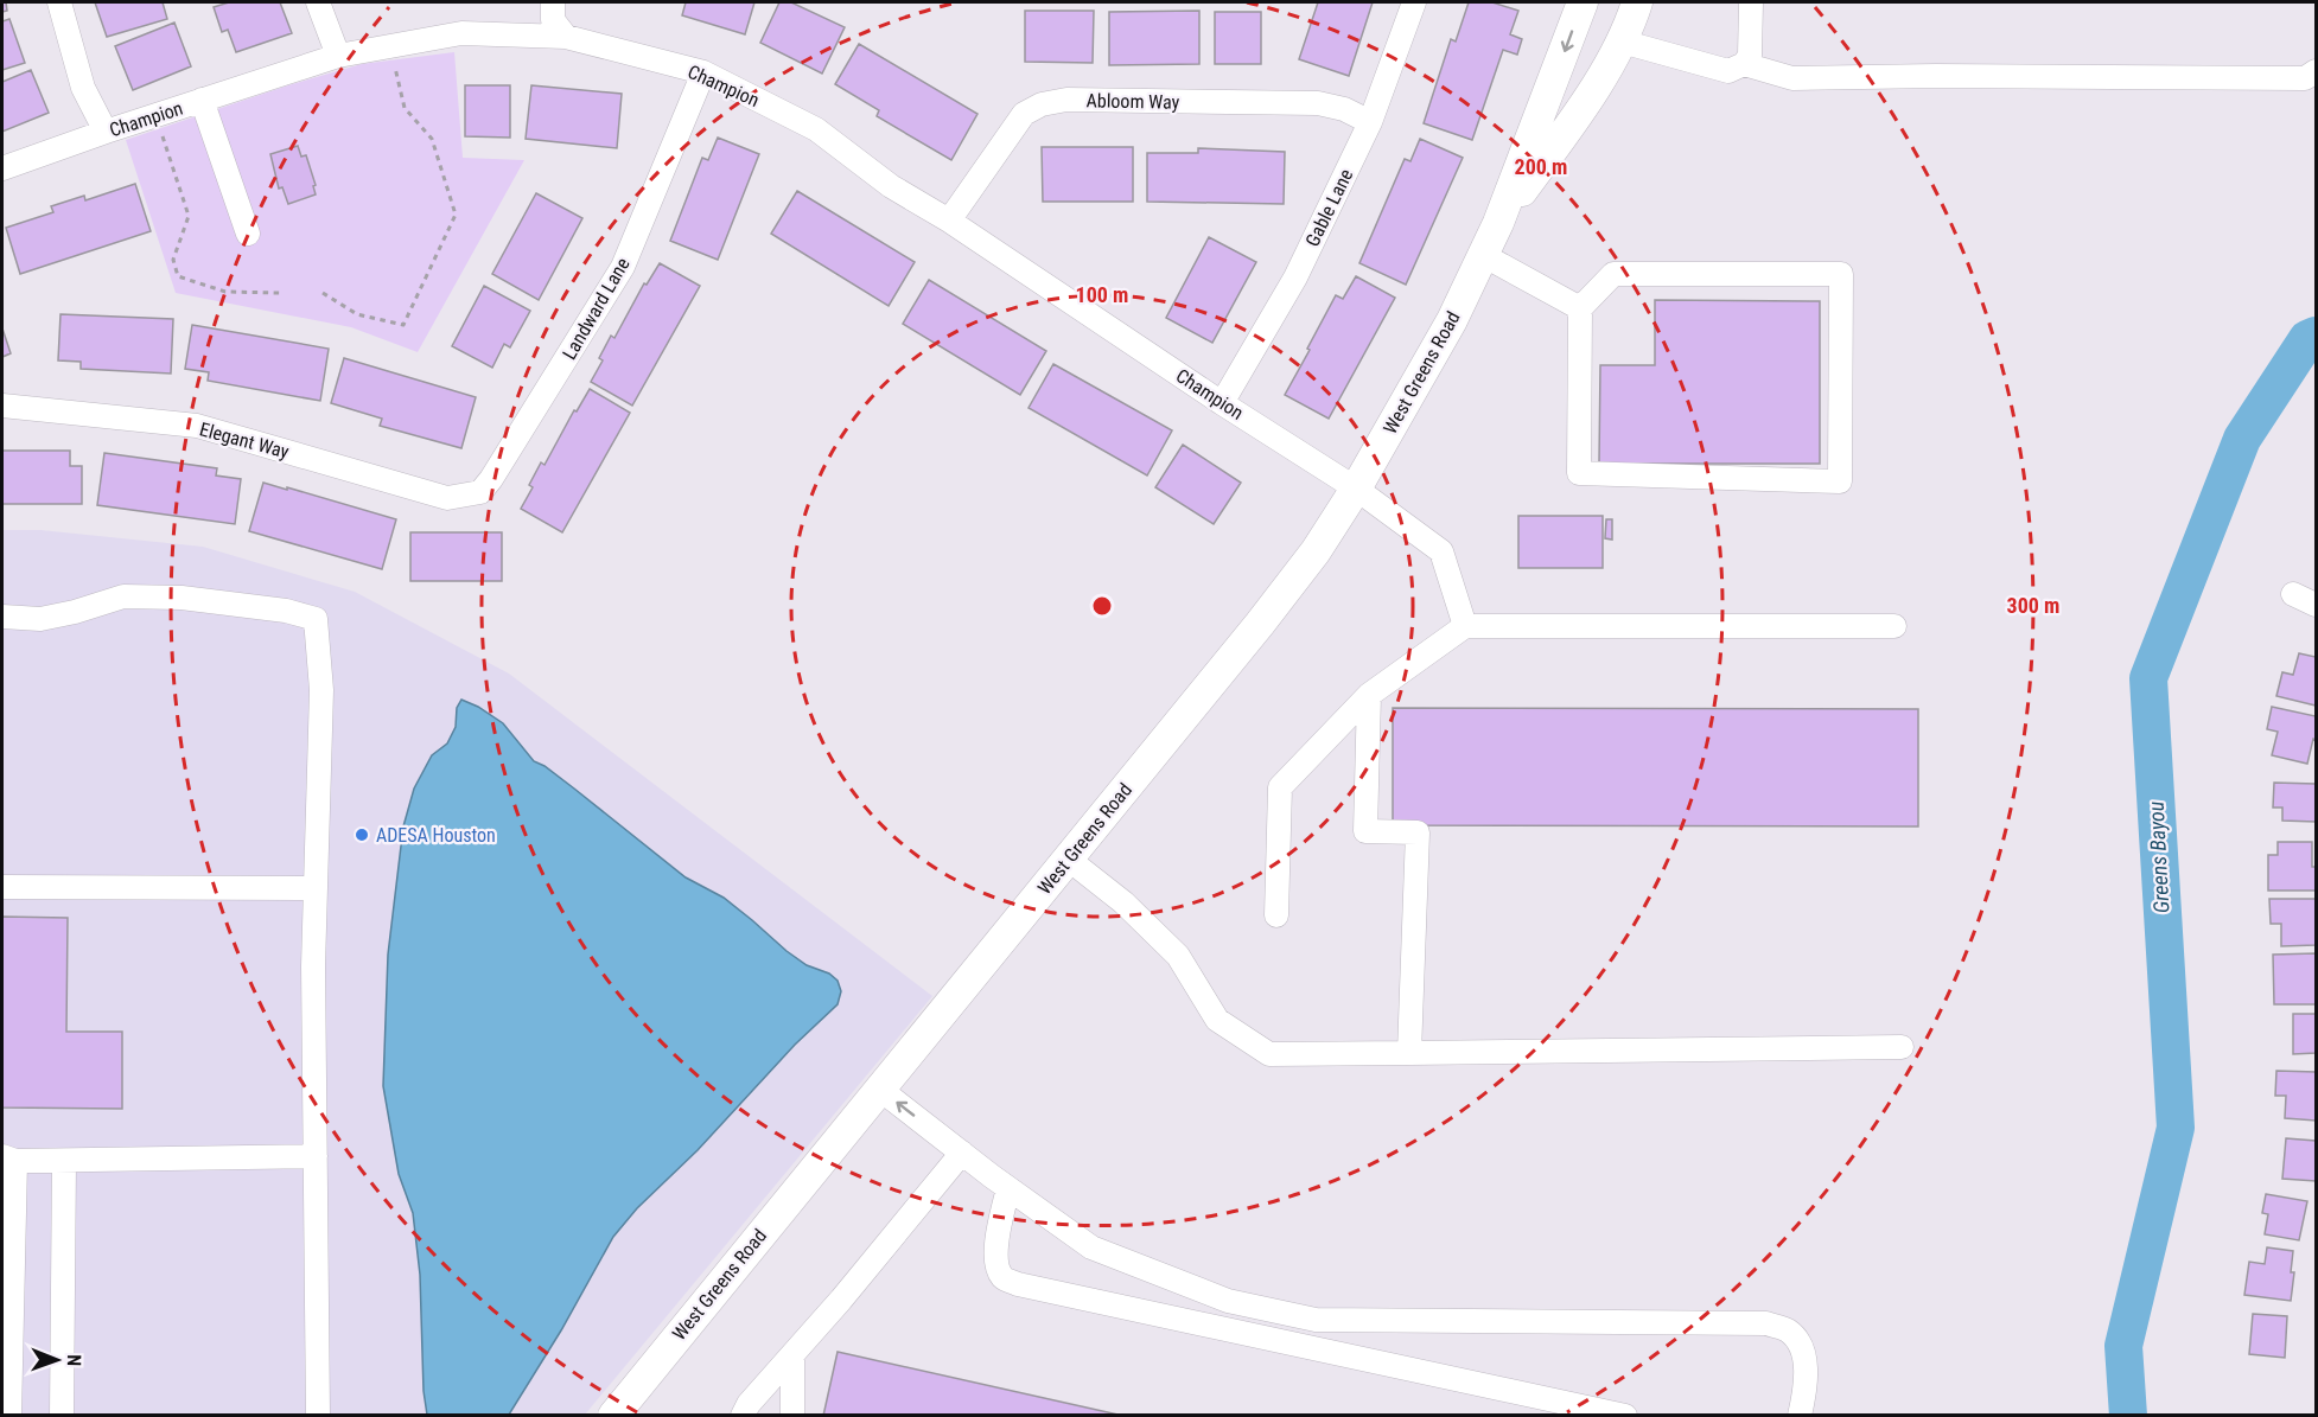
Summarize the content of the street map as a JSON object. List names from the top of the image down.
{
  "streets": {
    "main road": ["West Greens Road"],
    "street": [
      "Champion",
      "Abloom Way",
      "Gable Lane",
      "Landward Lane",
      "Elegant Way"
    ]
  },
  "crossings": [
    ["Champion", "Abloom Way"],
    ["Champion", "Gable Lane"],
    ["Champion", "Landward Lane"],
    ["Champion", "West Greens Road"],
    ["Abloom Way", "Gable Lane"],
    ["Landward Lane", "Elegant Way"]
  ],
  "water": ["Greens Bayou"],
  "places": ["ADESA Houston"],
  "north": "right",
  "rings": ["200 m", "100 m", "300 m"]
}
